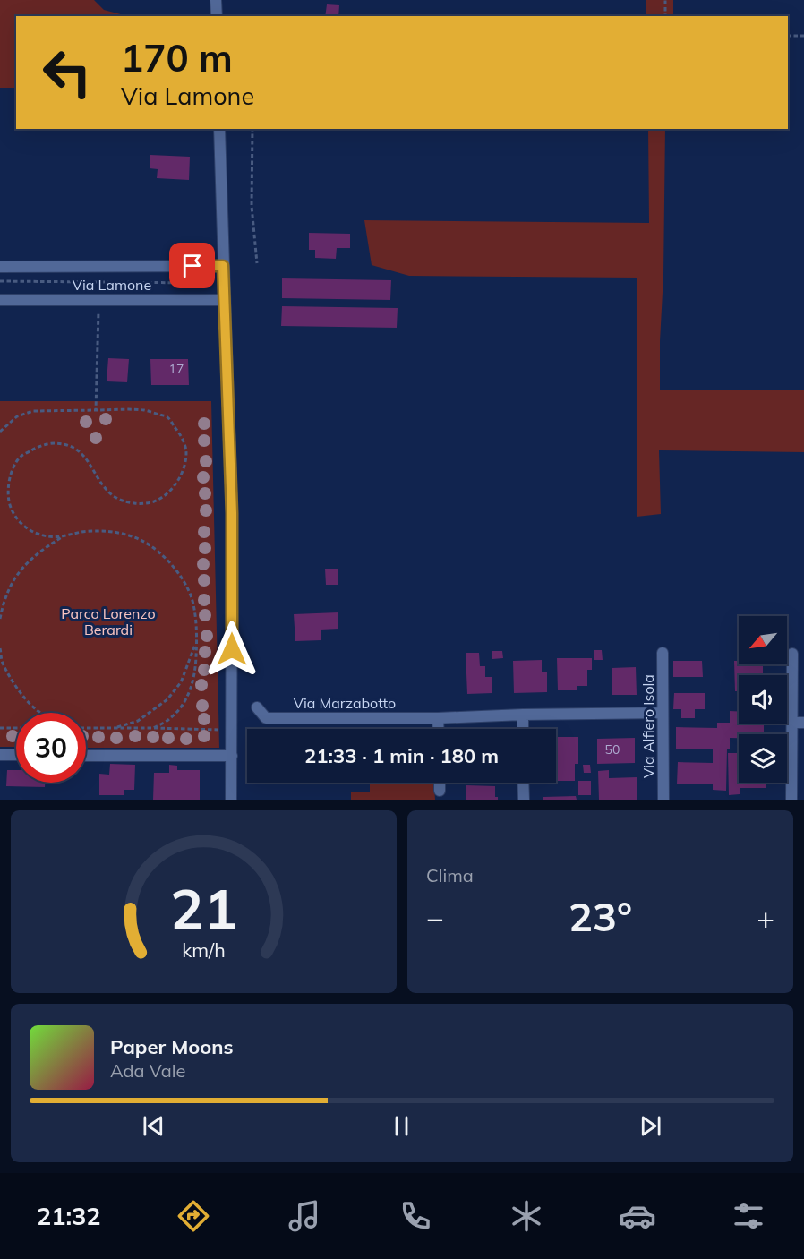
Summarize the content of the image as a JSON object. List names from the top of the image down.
{
  "streets": {
    "street": ["Via Lamone", "Via Marzabotto", "Via Alfiero Isola"]
  },
  "crossings": [
    ["Via Marzabotto", "Via Alfiero Isola"]
  ],
  "parks": ["Parco Lorenzo Berardi"],
  "house_numbers": ["17", "50"],
  "north": "bottom left",
  "page": {
    "turn": ["170 m", "Via Lamone"],
    "limit": "30",
    "trip": "21:33 · 1 min · 180 m",
    "tile": "Clima",
    "heat": ["−", "23°", "+"],
    "song": ["Paper Moons", "Ada Vale"],
    "tabs": "21:32",
    "gauge": ["21", "km/h"]
  }
}
